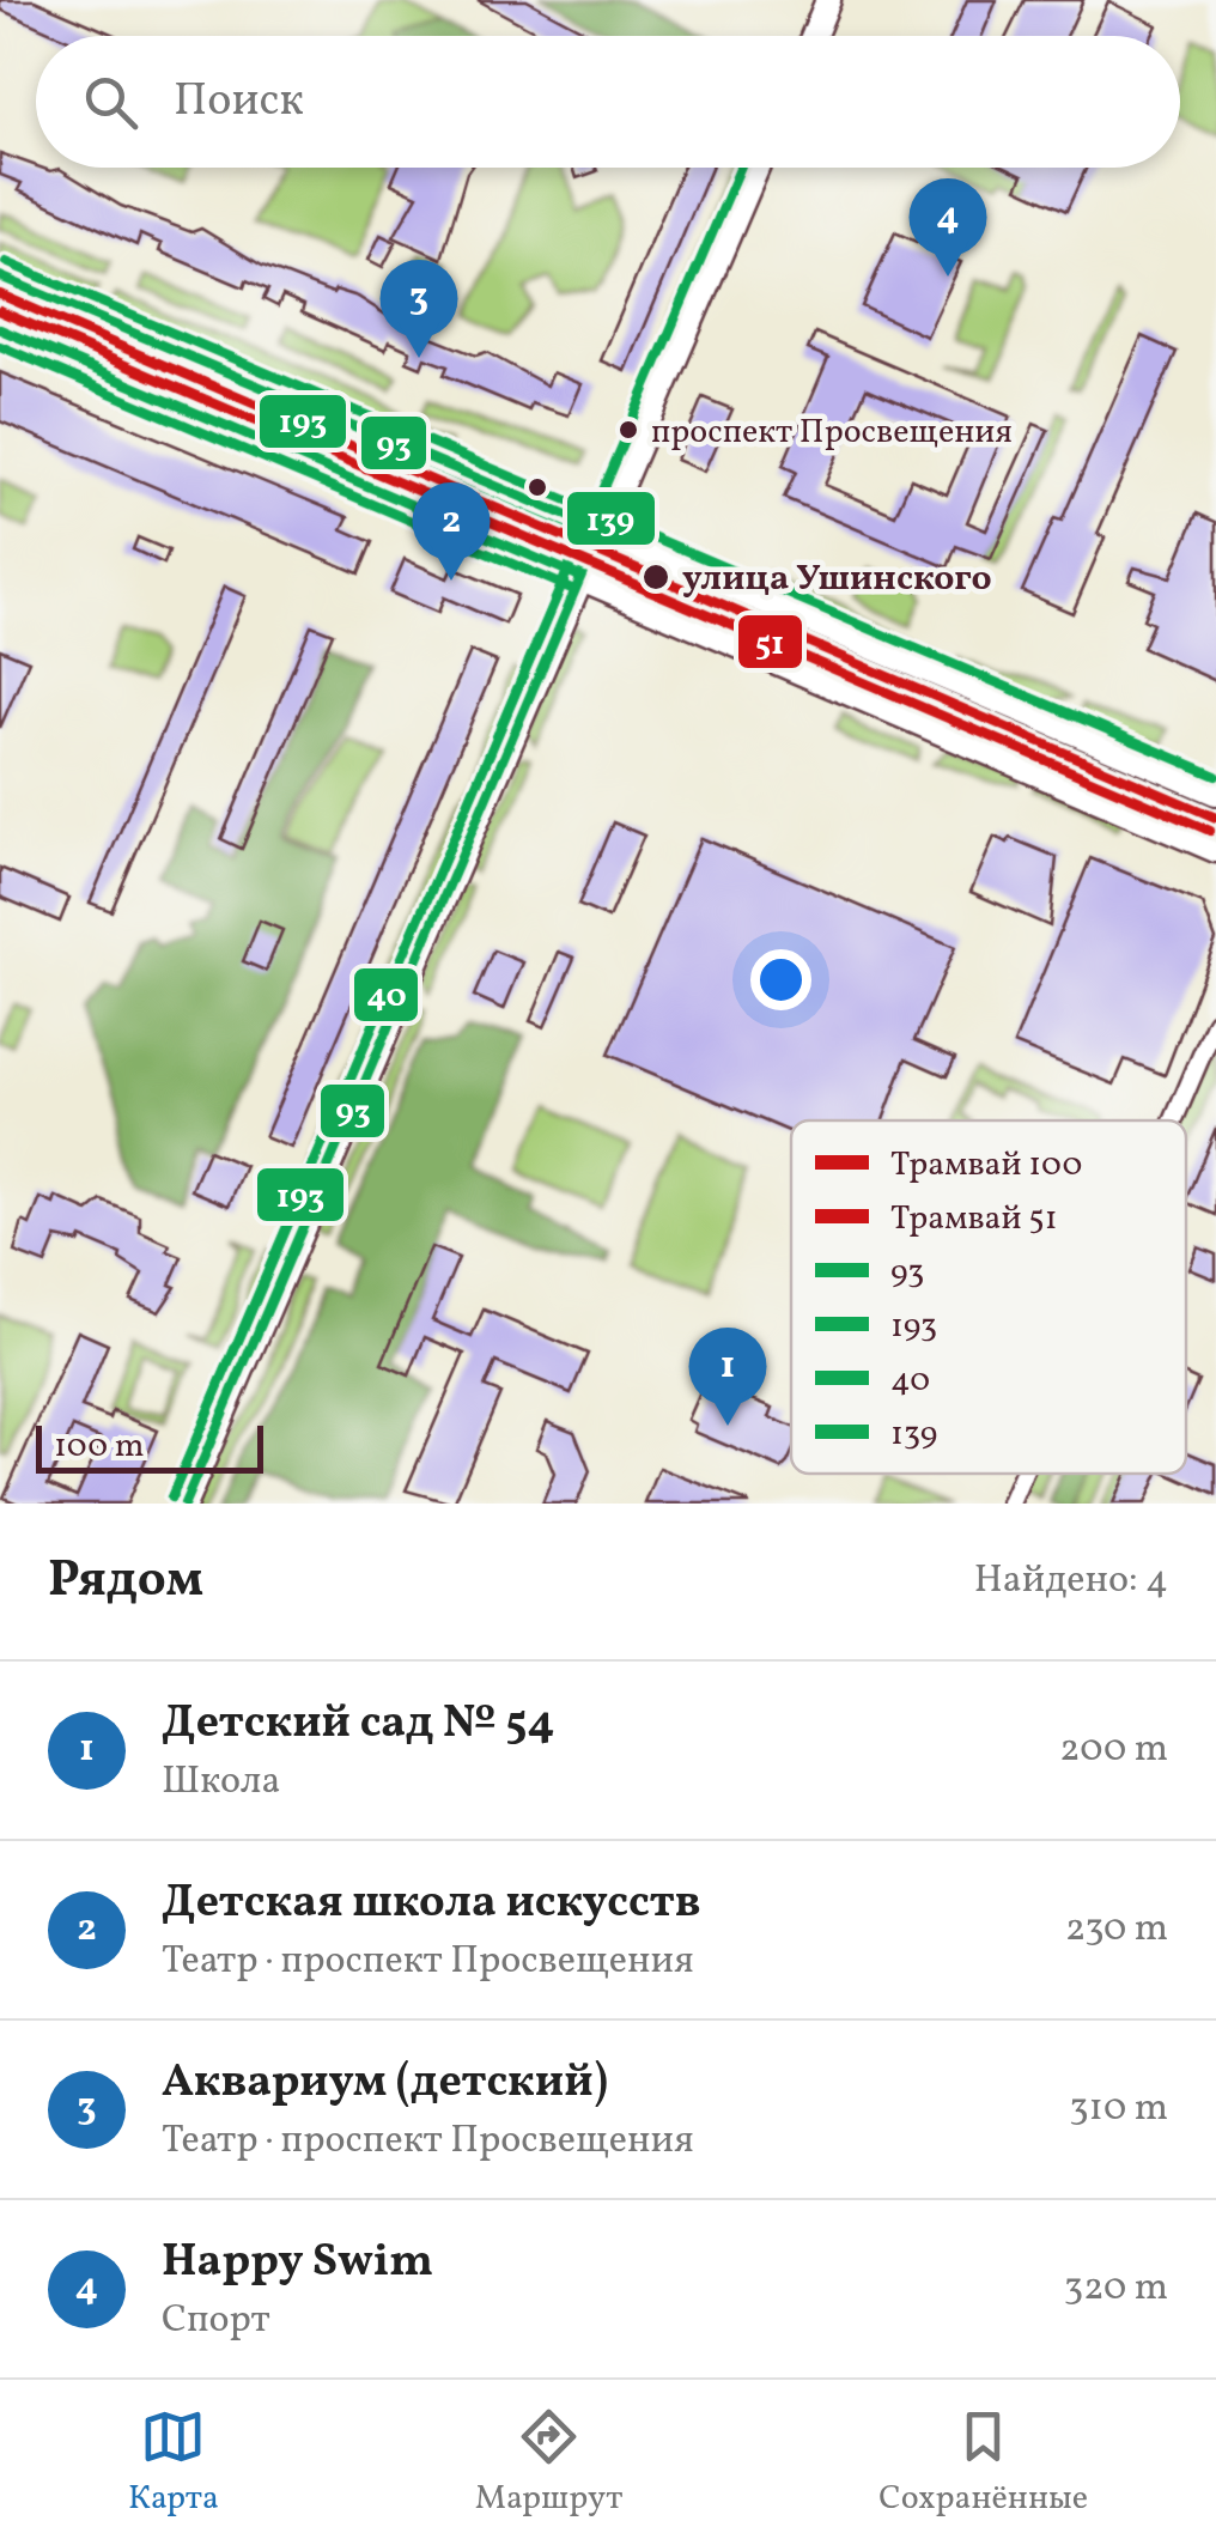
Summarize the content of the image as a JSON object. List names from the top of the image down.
{
  "places": ["проспект Просвещения", "улица Ушинского"],
  "lines": [
    "transit line 40",
    "transit line 139",
    "transit line 93",
    "transit line 193",
    "tram line 100",
    "tram line 51"
  ],
  "legend": [
    "Трамвай 100",
    "Трамвай 51",
    "93",
    "193",
    "40",
    "139"
  ],
  "scale_bar": "100 m",
  "page": {
    "search": "Поиск",
    "pins": [
      "4",
      "3",
      "2",
      "1"
    ],
    "scale": "100 m",
    "heading": ["Рядом", "Найдено: 4"],
    "list": [
      {
        "mark": "1",
        "name": "Детский сад № 54",
        "note": "Школа",
        "value": "200 m"
      },
      {
        "mark": "2",
        "name": "Детская школа искусств",
        "note": "Театр · проспект Просвещения",
        "value": "230 m"
      },
      {
        "mark": "3",
        "name": "Аквариум (детский)",
        "note": "Театр · проспект Просвещения",
        "value": "310 m"
      },
      {
        "mark": "4",
        "name": "Happy Swim",
        "note": "Спорт",
        "value": "320 m"
      }
    ],
    "nav": ["Карта", "Маршрут", "Сохранённые"]
  }
}
